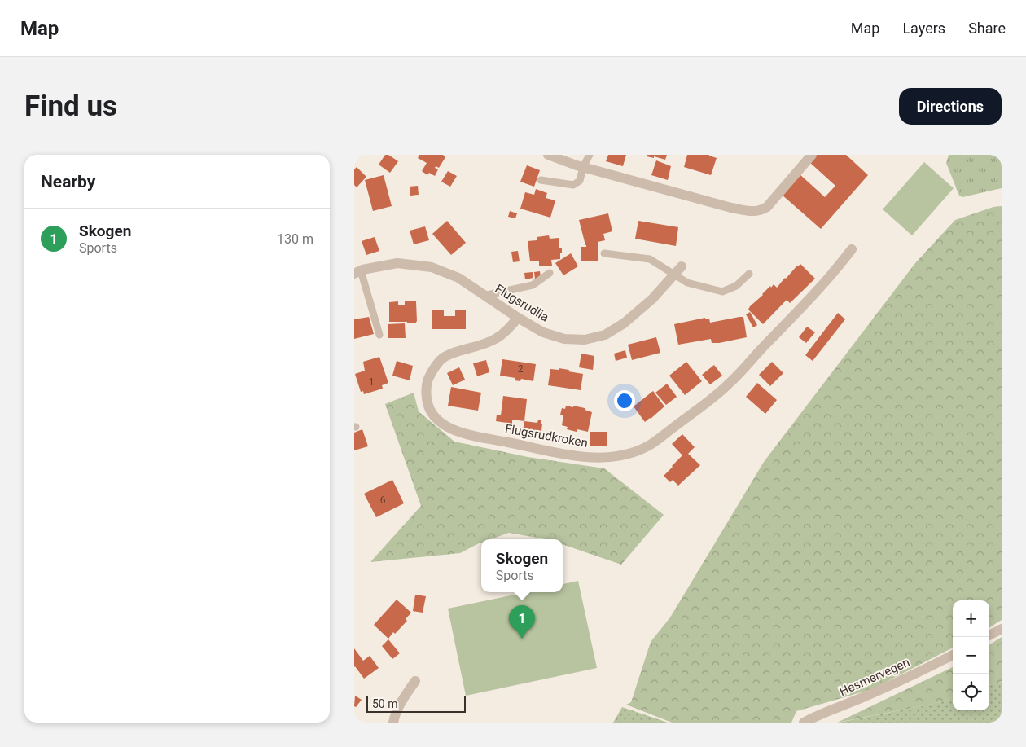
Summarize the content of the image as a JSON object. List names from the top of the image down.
{
  "streets": {
    "street": ["Flugsrudlia", "Flugsrudkroken", "Hesmervegen"]
  },
  "crossings": [
    ["Flugsrudlia", "Flugsrudkroken"]
  ],
  "house_numbers": ["2", "1", "6"],
  "scale_bar": "50 m",
  "page": {
    "header": "Map",
    "nav": ["Map", "Layers", "Share"],
    "buttons": "Directions",
    "title": "Find us",
    "heading": "Nearby",
    "list": [
      {
        "mark": "1",
        "name": "Skogen",
        "note": "Sports",
        "value": "130 m"
      }
    ],
    "popup": ["Skogen", "Sports"],
    "map_buttons": ["+", "−"],
    "pins": "1",
    "scale": "50 m"
  }
}
